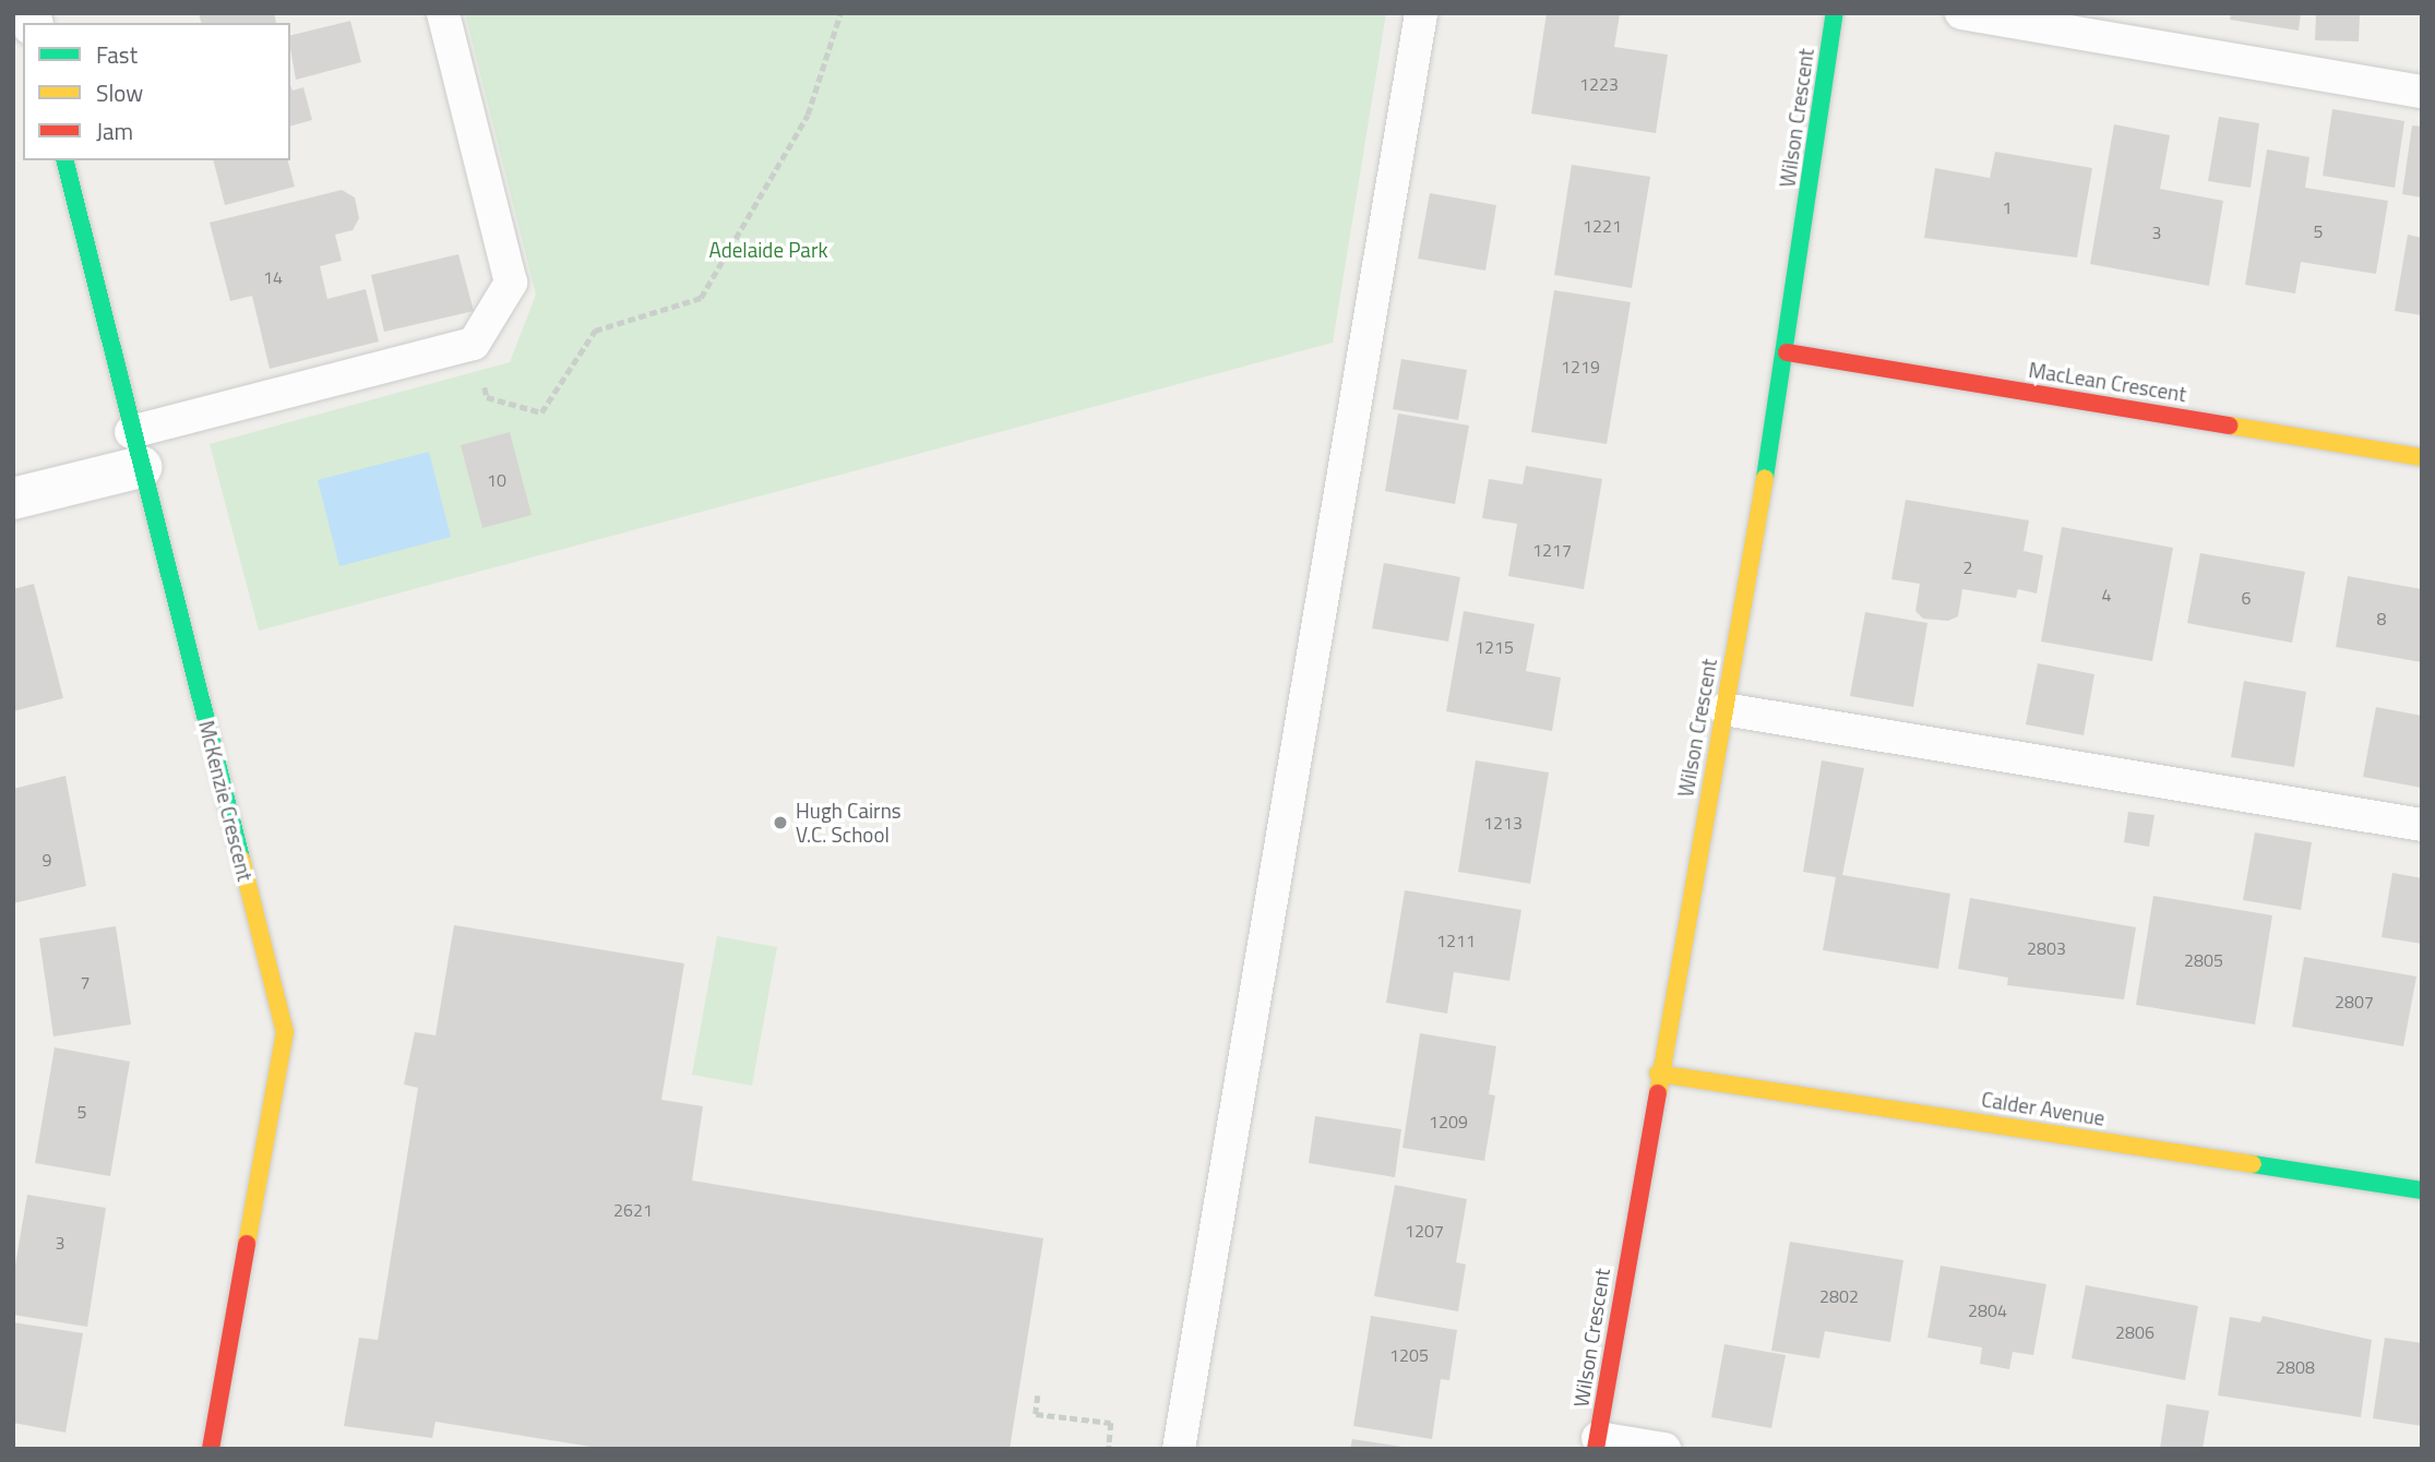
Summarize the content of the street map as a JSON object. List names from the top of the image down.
{
  "streets": {
    "street": [
      "Wilson Crescent",
      "MacLean Crescent",
      "McKenzie Crescent",
      "Calder Avenue"
    ]
  },
  "crossings": [
    ["Wilson Crescent", "MacLean Crescent"],
    ["Wilson Crescent", "Calder Avenue"]
  ],
  "parks": ["Adelaide Park"],
  "places": ["Hugh Cairns V.C. School"],
  "house_numbers": [
    "1223",
    "1",
    "1221",
    "5",
    "3",
    "14",
    "1219",
    "10",
    "1217",
    "2",
    "4",
    "6",
    "8",
    "1215",
    "1213",
    "9",
    "1211",
    "2803",
    "2805",
    "7",
    "2807",
    "5",
    "1209",
    "2621",
    "1207",
    "3",
    "2802",
    "2804",
    "2806",
    "1205",
    "2808"
  ],
  "legend": ["Fast", "Slow", "Jam"]
}
